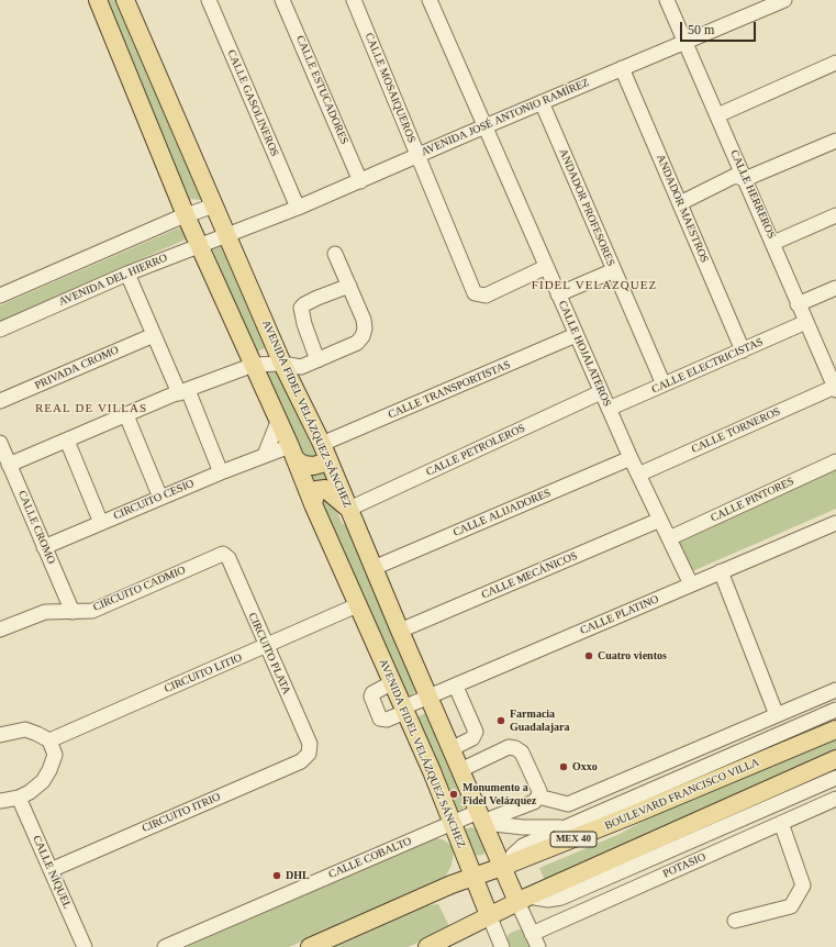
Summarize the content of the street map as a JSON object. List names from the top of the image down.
{
  "streets": {
    "main road": ["AVENIDA FIDEL VELÁZQUEZ SÁNCHEZ", "BOULEVARD FRANCISCO VILLA", "MEX 40"],
    "street": [
      "CALLE MOSAIQUEROS",
      "CALLE ESTUCADORES",
      "CALLE GASOLINEROS",
      "AVENIDA JOSÉ ANTONIO RAMÍREZ",
      "CALLE HERREROS",
      "ANDADOR PROFESORES",
      "ANDADOR MAESTROS",
      "AVENIDA DEL HIERRO",
      "CALLE HOJALATEROS",
      "CALLE ELECTRICISTAS",
      "PRIVADA CROMO",
      "CALLE TRANSPORTISTAS",
      "CALLE TORNEROS",
      "CALLE PETROLEROS",
      "CIRCUITO CESIO",
      "CALLE PINTORES",
      "CALLE ALIJADORES",
      "CALLE CROMO",
      "CALLE MECÁNICOS",
      "CIRCUITO CADMIO",
      "CALLE PLATINO",
      "CIRCUITO PLATA",
      "CIRCUITO LITIO",
      "CIRCUITO ITRIO",
      "CALLE COBALTO",
      "POTASIO",
      "CALLE NÍQUEL"
    ]
  },
  "crossings": [
    ["CALLE MOSAIQUEROS", "AVENIDA JOSÉ ANTONIO RAMÍREZ"],
    ["CALLE MOSAIQUEROS", "CALLE HOJALATEROS"],
    ["CALLE ESTUCADORES", "AVENIDA JOSÉ ANTONIO RAMÍREZ"],
    ["CALLE GASOLINEROS", "AVENIDA JOSÉ ANTONIO RAMÍREZ"],
    ["AVENIDA JOSÉ ANTONIO RAMÍREZ", "CALLE HERREROS"],
    ["AVENIDA JOSÉ ANTONIO RAMÍREZ", "ANDADOR PROFESORES"],
    ["AVENIDA JOSÉ ANTONIO RAMÍREZ", "ANDADOR MAESTROS"],
    ["AVENIDA JOSÉ ANTONIO RAMÍREZ", "AVENIDA DEL HIERRO"],
    ["AVENIDA JOSÉ ANTONIO RAMÍREZ", "CALLE HOJALATEROS"],
    ["AVENIDA JOSÉ ANTONIO RAMÍREZ", "AVENIDA FIDEL VELÁZQUEZ SÁNCHEZ"],
    ["CALLE HERREROS", "CALLE ELECTRICISTAS"],
    ["CALLE HERREROS", "CALLE TORNEROS"],
    ["ANDADOR PROFESORES", "CALLE ELECTRICISTAS"],
    ["ANDADOR MAESTROS", "CALLE ELECTRICISTAS"],
    ["AVENIDA DEL HIERRO", "AVENIDA FIDEL VELÁZQUEZ SÁNCHEZ"],
    ["CALLE HOJALATEROS", "CALLE ELECTRICISTAS"],
    ["CALLE HOJALATEROS", "CALLE TRANSPORTISTAS"],
    ["CALLE HOJALATEROS", "CALLE TORNEROS"],
    ["CALLE HOJALATEROS", "CALLE PETROLEROS"],
    ["CALLE HOJALATEROS", "CALLE PINTORES"],
    ["CALLE HOJALATEROS", "CALLE ALIJADORES"],
    ["CALLE HOJALATEROS", "CALLE MECÁNICOS"],
    ["CALLE HOJALATEROS", "CALLE PLATINO"],
    ["CALLE TRANSPORTISTAS", "AVENIDA FIDEL VELÁZQUEZ SÁNCHEZ"],
    ["AVENIDA FIDEL VELÁZQUEZ SÁNCHEZ", "CALLE PETROLEROS"],
    ["AVENIDA FIDEL VELÁZQUEZ SÁNCHEZ", "CIRCUITO CESIO"],
    ["AVENIDA FIDEL VELÁZQUEZ SÁNCHEZ", "CALLE ALIJADORES"],
    ["AVENIDA FIDEL VELÁZQUEZ SÁNCHEZ", "CALLE MECÁNICOS"],
    ["AVENIDA FIDEL VELÁZQUEZ SÁNCHEZ", "CALLE PLATINO"],
    ["AVENIDA FIDEL VELÁZQUEZ SÁNCHEZ", "CIRCUITO LITIO"],
    ["AVENIDA FIDEL VELÁZQUEZ SÁNCHEZ", "BOULEVARD FRANCISCO VILLA"],
    ["AVENIDA FIDEL VELÁZQUEZ SÁNCHEZ", "CALLE COBALTO"],
    ["CIRCUITO CESIO", "CALLE CROMO"],
    ["CALLE CROMO", "CIRCUITO CADMIO"],
    ["CIRCUITO CADMIO", "CIRCUITO PLATA"],
    ["CIRCUITO PLATA", "CIRCUITO LITIO"],
    ["CIRCUITO PLATA", "CIRCUITO ITRIO"],
    ["CIRCUITO ITRIO", "CALLE NÍQUEL"]
  ],
  "districts": ["FIDEL VELAZQUEZ", "REAL DE VILLAS"],
  "places": [
    "Cuatro vientos",
    "Farmacia Guadalajara",
    "Oxxo",
    "Monumento a Fidel Velázquez",
    "DHL"
  ],
  "scale_bar": "50 m"
}
